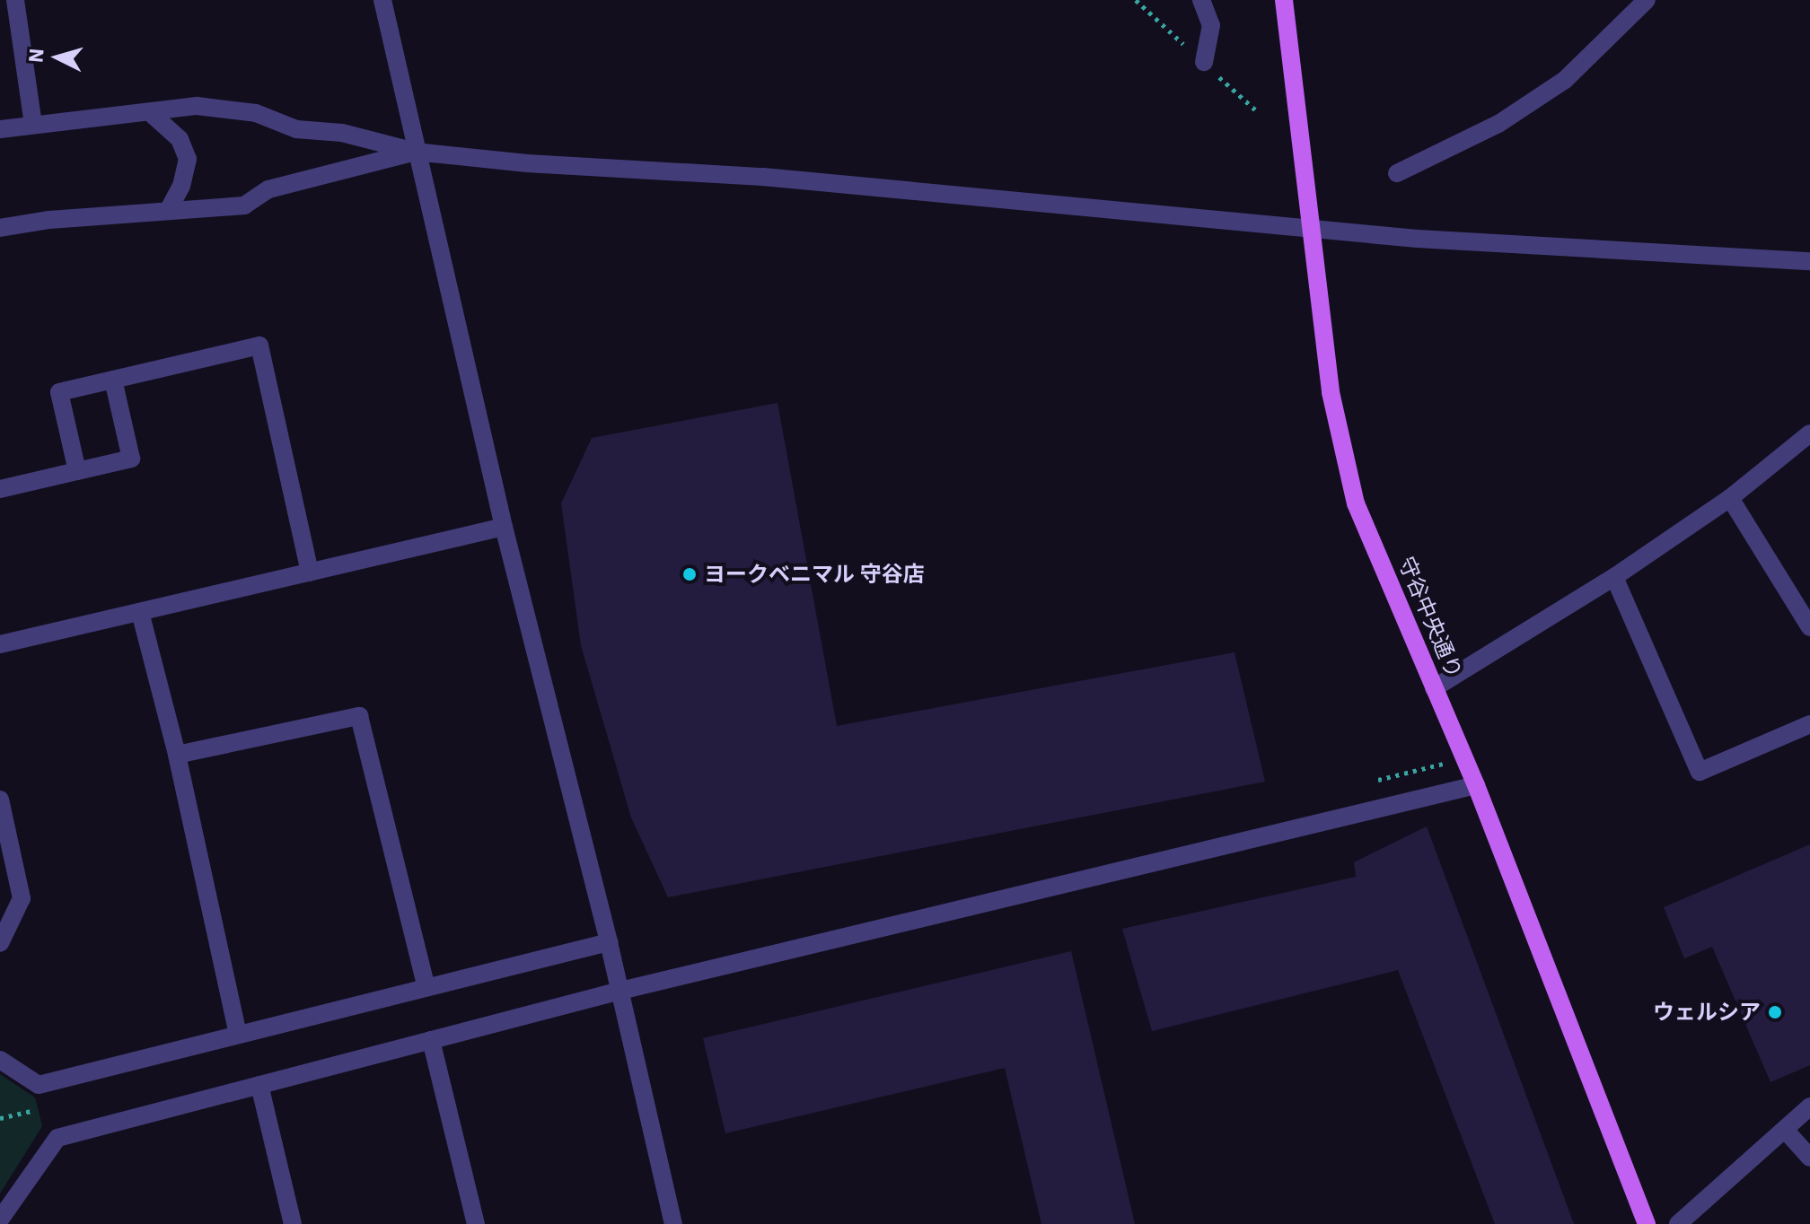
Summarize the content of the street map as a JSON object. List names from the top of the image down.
{
  "streets": {
    "main road": ["守谷中央通り"]
  },
  "places": ["ヨークベニマル 守谷店", "ウェルシア"],
  "north": "left"
}
